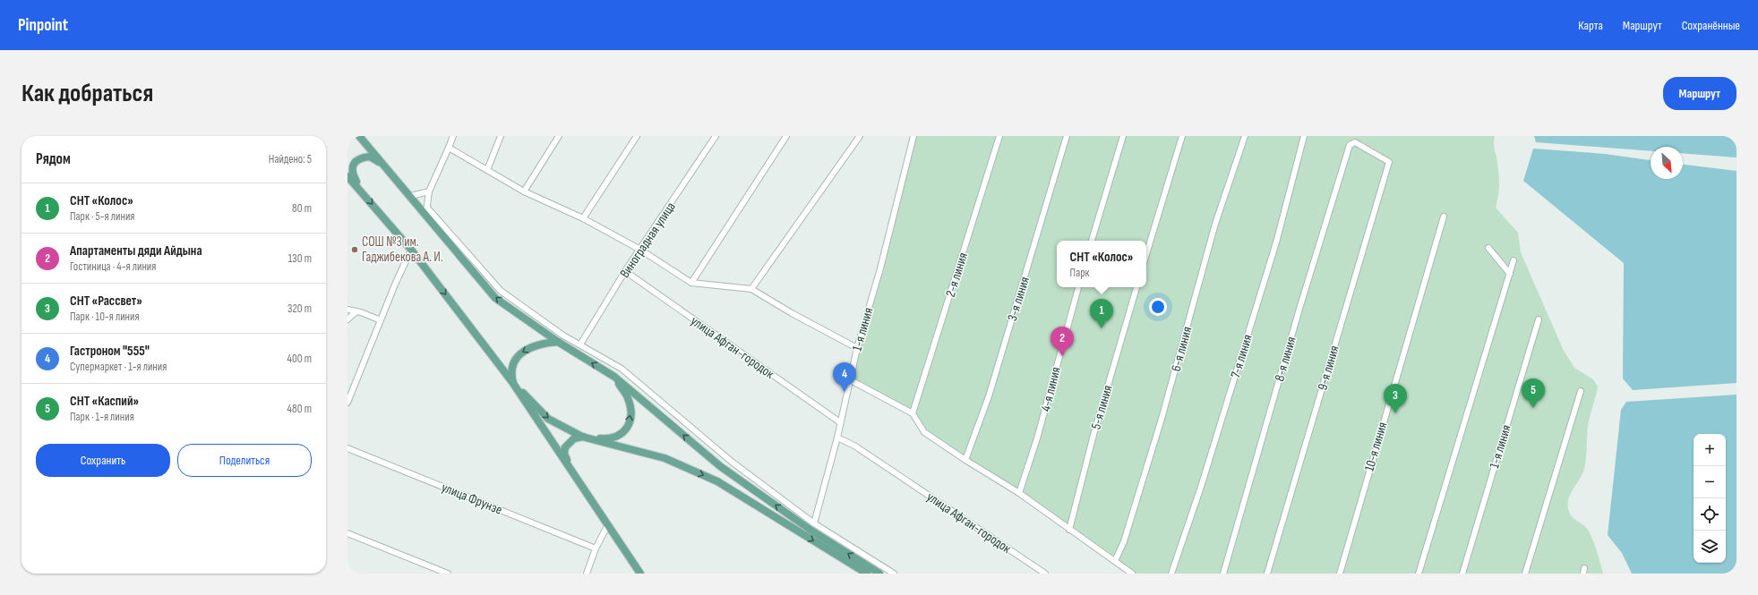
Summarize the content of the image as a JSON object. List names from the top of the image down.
{
  "streets": {
    "street": [
      "Виноградная улица",
      "2-я линия",
      "3-я линия",
      "1-я линия",
      "улица Афган-городок",
      "6-я линия",
      "7-я линия",
      "8-я линия",
      "9-я линия",
      "4-я линия",
      "5-я линия",
      "10-я линия",
      "улица Фрунзе"
    ]
  },
  "crossings": [
    ["Виноградная улица", "улица Афган-городок"],
    ["1-я линия", "улица Афган-городок"],
    ["8-я линия", "9-я линия"]
  ],
  "places": ["СОШ №3 им. Гаджибекова А. И."],
  "north": "bottom right",
  "page": {
    "header": "Pinpoint",
    "nav": ["Карта", "Маршрут", "Сохранённые"],
    "buttons": [
      "Маршрут",
      ["Сохранить", "Поделиться"]
    ],
    "title": "Как добраться",
    "heading": ["Рядом", "Найдено: 5"],
    "list": [
      {
        "mark": "1",
        "name": "СНТ «Колос»",
        "note": "Парк · 5-я линия",
        "value": "80 m"
      },
      {
        "mark": "2",
        "name": "Апартаменты дяди Айдына",
        "note": "Гостиница · 4-я линия",
        "value": "130 m"
      },
      {
        "mark": "3",
        "name": "СНТ «Рассвет»",
        "note": "Парк · 10-я линия",
        "value": "320 m"
      },
      {
        "mark": "4",
        "name": "Гастроном \"555\"",
        "note": "Супермаркет · 1-я линия",
        "value": "400 m"
      },
      {
        "mark": "5",
        "name": "СНТ «Каспий»",
        "note": "Парк · 1-я линия",
        "value": "480 m"
      }
    ],
    "popup": ["СНТ «Колос»", "Парк"],
    "pins": [
      "1",
      "2",
      "4",
      "5",
      "3"
    ],
    "map_buttons": ["+", "−"]
  }
}
